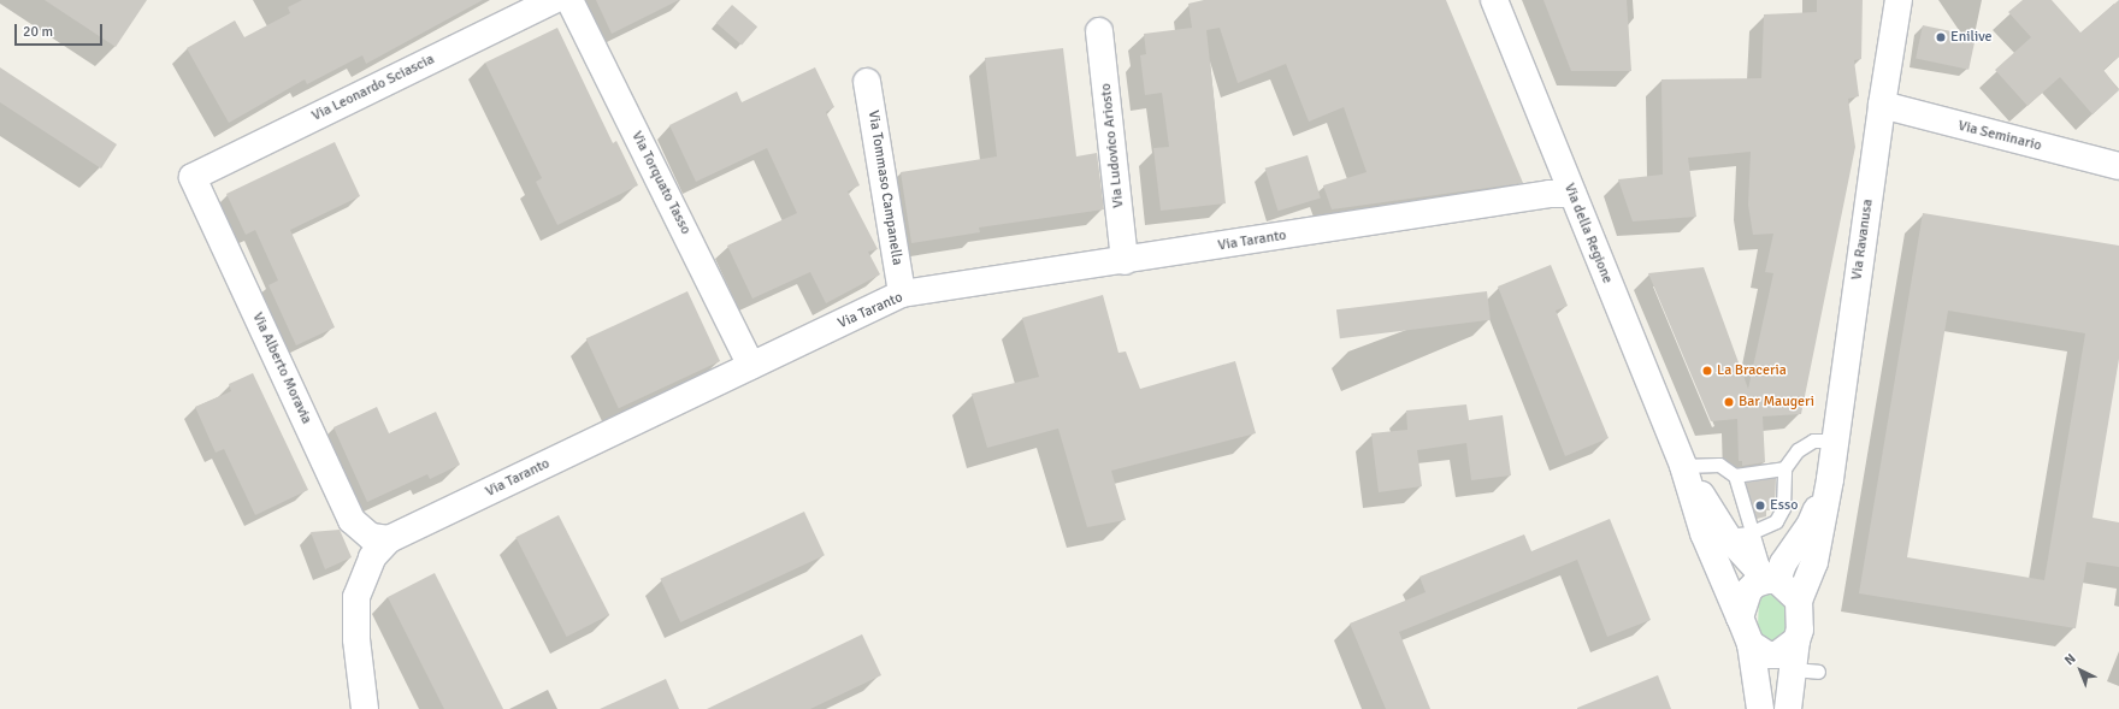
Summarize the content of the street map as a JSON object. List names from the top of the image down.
{
  "streets": {
    "street": [
      "Via Leonardo Sciascia",
      "Via Seminario",
      "Via Ludovico Ariosto",
      "Via Torquato Tasso",
      "Via Tommaso Campanella",
      "Via della Regione",
      "Via Ravanusa",
      "Via Taranto",
      "Via Alberto Moravia"
    ]
  },
  "crossings": [
    ["Via Leonardo Sciascia", "Via Alberto Moravia"],
    ["Via Seminario", "Via Ravanusa"],
    ["Via Ludovico Ariosto", "Via Taranto"],
    ["Via Torquato Tasso", "Via Taranto"],
    ["Via Tommaso Campanella", "Via Taranto"],
    ["Via della Regione", "Via Taranto"],
    ["Via Taranto", "Via Alberto Moravia"]
  ],
  "places": [
    "Enilive",
    "La Braceria",
    "Bar Maugeri",
    "Esso"
  ],
  "scale_bar": "20 m",
  "north": "top left"
}
